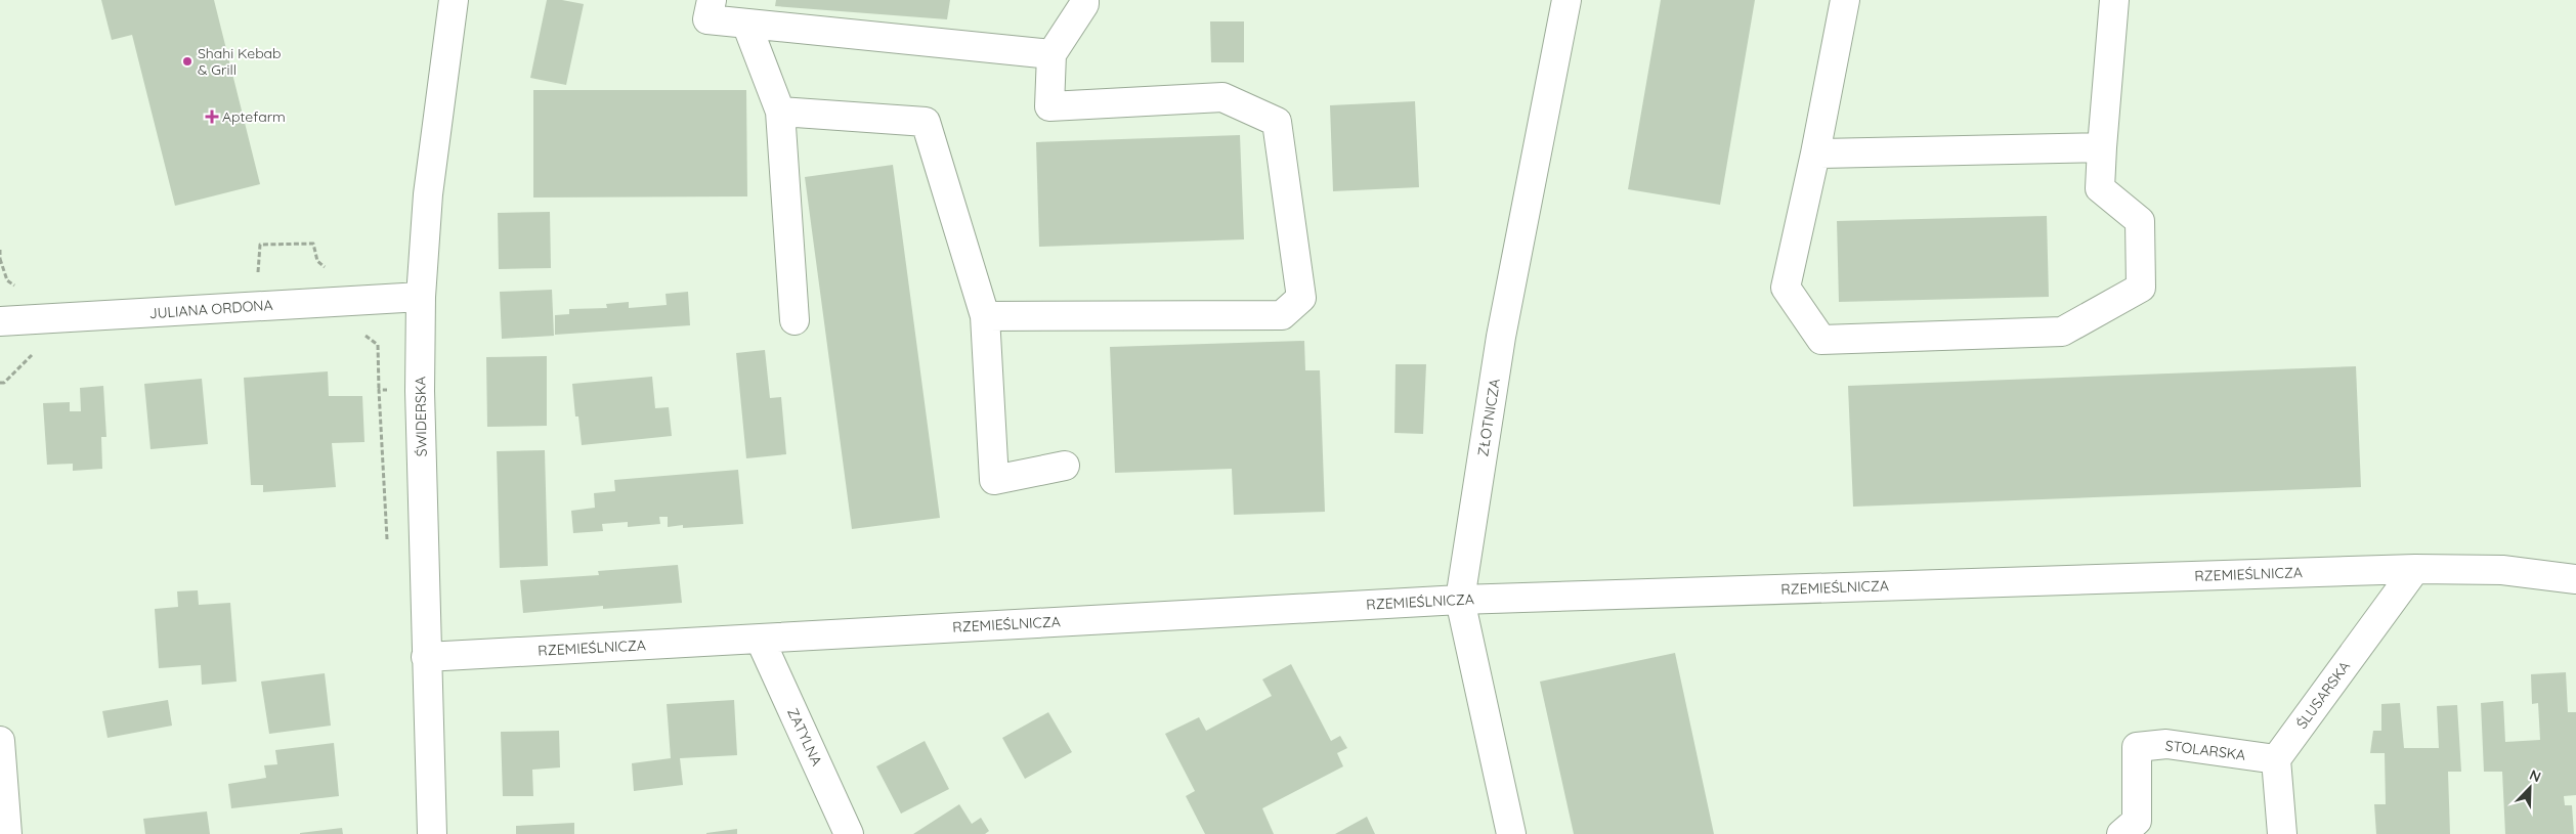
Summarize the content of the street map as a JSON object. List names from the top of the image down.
{
  "streets": {
    "street": [
      "JULIANA ORDONA",
      "ŚWIDERSKA",
      "ZŁOTNICZA",
      "RZEMIEŚLNICZA",
      "ŚLUSARSKA",
      "ZATYLNA",
      "STOLARSKA"
    ]
  },
  "crossings": [
    ["JULIANA ORDONA", "ŚWIDERSKA"],
    ["ŚWIDERSKA", "RZEMIEŚLNICZA"],
    ["ZŁOTNICZA", "RZEMIEŚLNICZA"],
    ["RZEMIEŚLNICZA", "ŚLUSARSKA"],
    ["RZEMIEŚLNICZA", "ZATYLNA"],
    ["ŚLUSARSKA", "STOLARSKA"]
  ],
  "places": {
    "other": ["Shahi Kebab & Grill"],
    "health": ["Aptefarm"]
  },
  "north": "top right"
}
